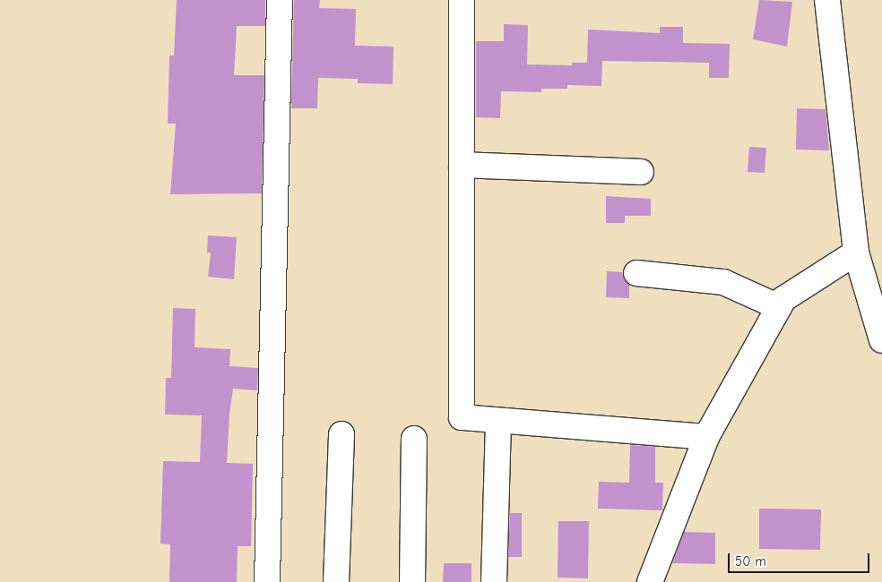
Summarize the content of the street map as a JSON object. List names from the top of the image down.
{
  "scale_bar": "50 m"
}
